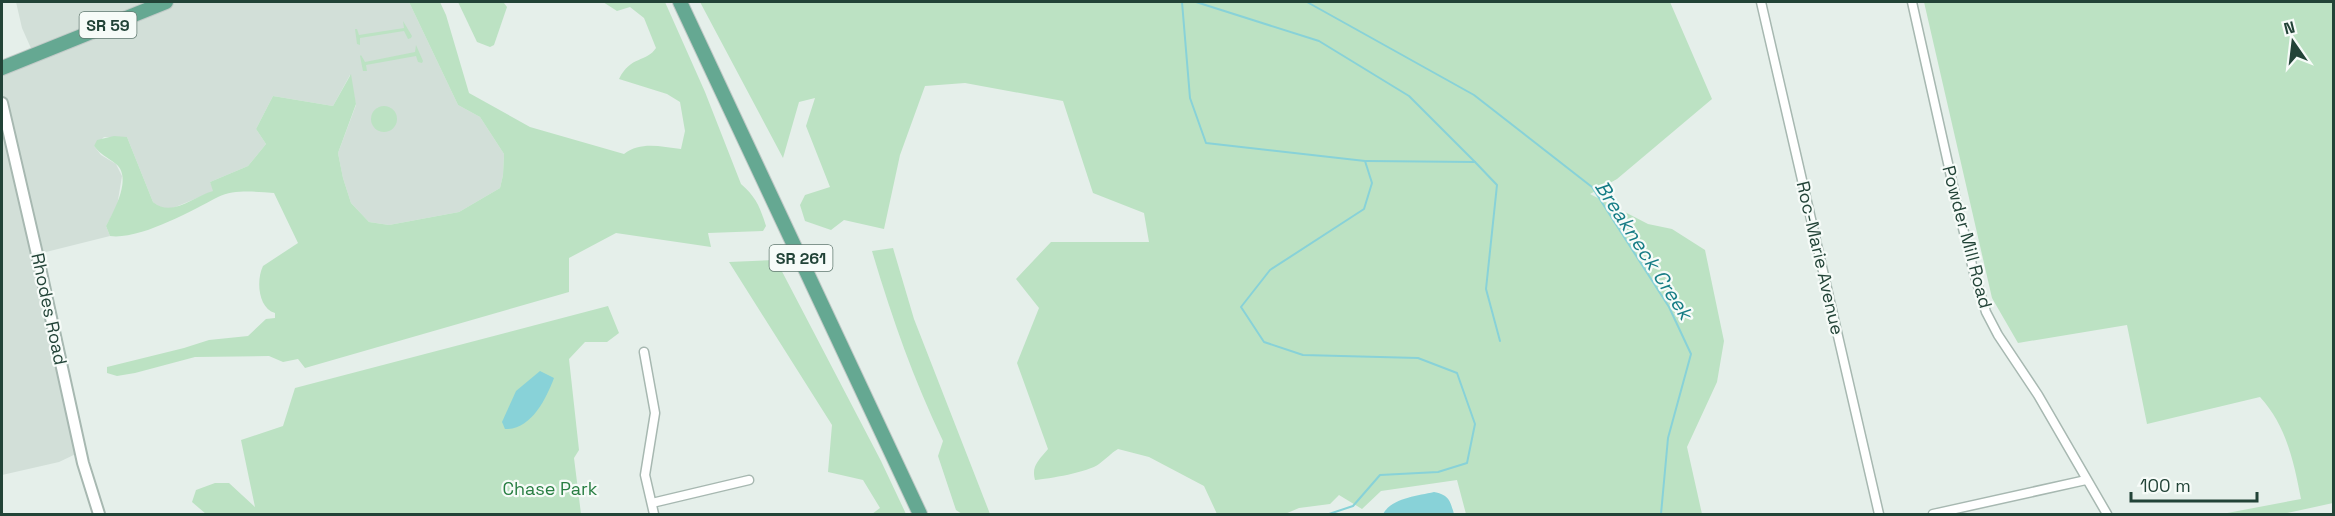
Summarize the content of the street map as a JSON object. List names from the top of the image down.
{
  "streets": {
    "main road": ["SR 59", "SR 261"],
    "street": ["Powder Mill Road", "Roc-Marie Avenue", "Rhodes Road"]
  },
  "water": ["Breakneck Creek"],
  "parks": ["Chase Park"],
  "scale_bar": "100 m",
  "north": "top"
}
